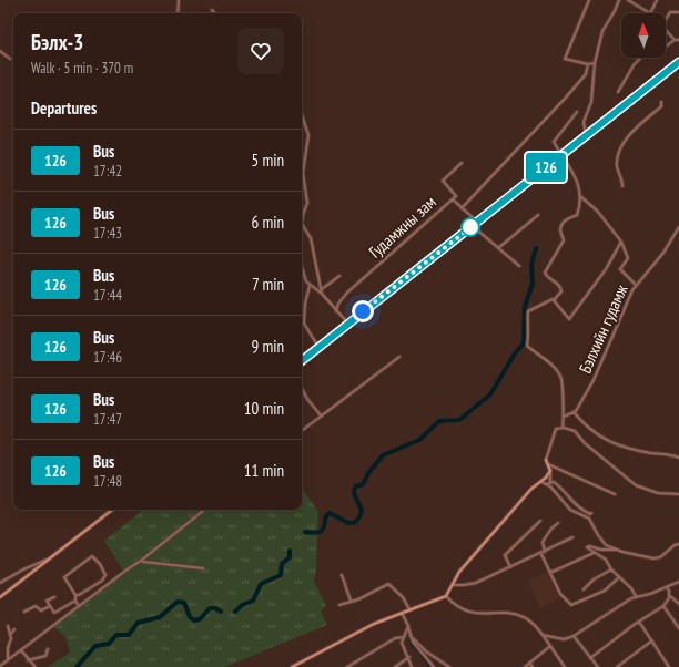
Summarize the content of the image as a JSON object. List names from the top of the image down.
{
  "streets": {
    "street": ["Гудамжны зам", "Бэлхийн гудамж"]
  },
  "lines": ["bus line 126"],
  "north": "top",
  "page": {
    "on_map": "126",
    "heading": [
      ["Бэлх-3", "Walk · 5 min · 370 m"],
      "Departures"
    ],
    "list": [
      {
        "mark": "126",
        "name": "Bus",
        "note": "17:42",
        "value": "5 min"
      },
      {
        "mark": "126",
        "name": "Bus",
        "note": "17:43",
        "value": "6 min"
      },
      {
        "mark": "126",
        "name": "Bus",
        "note": "17:44",
        "value": "7 min"
      },
      {
        "mark": "126",
        "name": "Bus",
        "note": "17:46",
        "value": "9 min"
      },
      {
        "mark": "126",
        "name": "Bus",
        "note": "17:47",
        "value": "10 min"
      },
      {
        "mark": "126",
        "name": "Bus",
        "note": "17:48",
        "value": "11 min"
      }
    ]
  }
}
